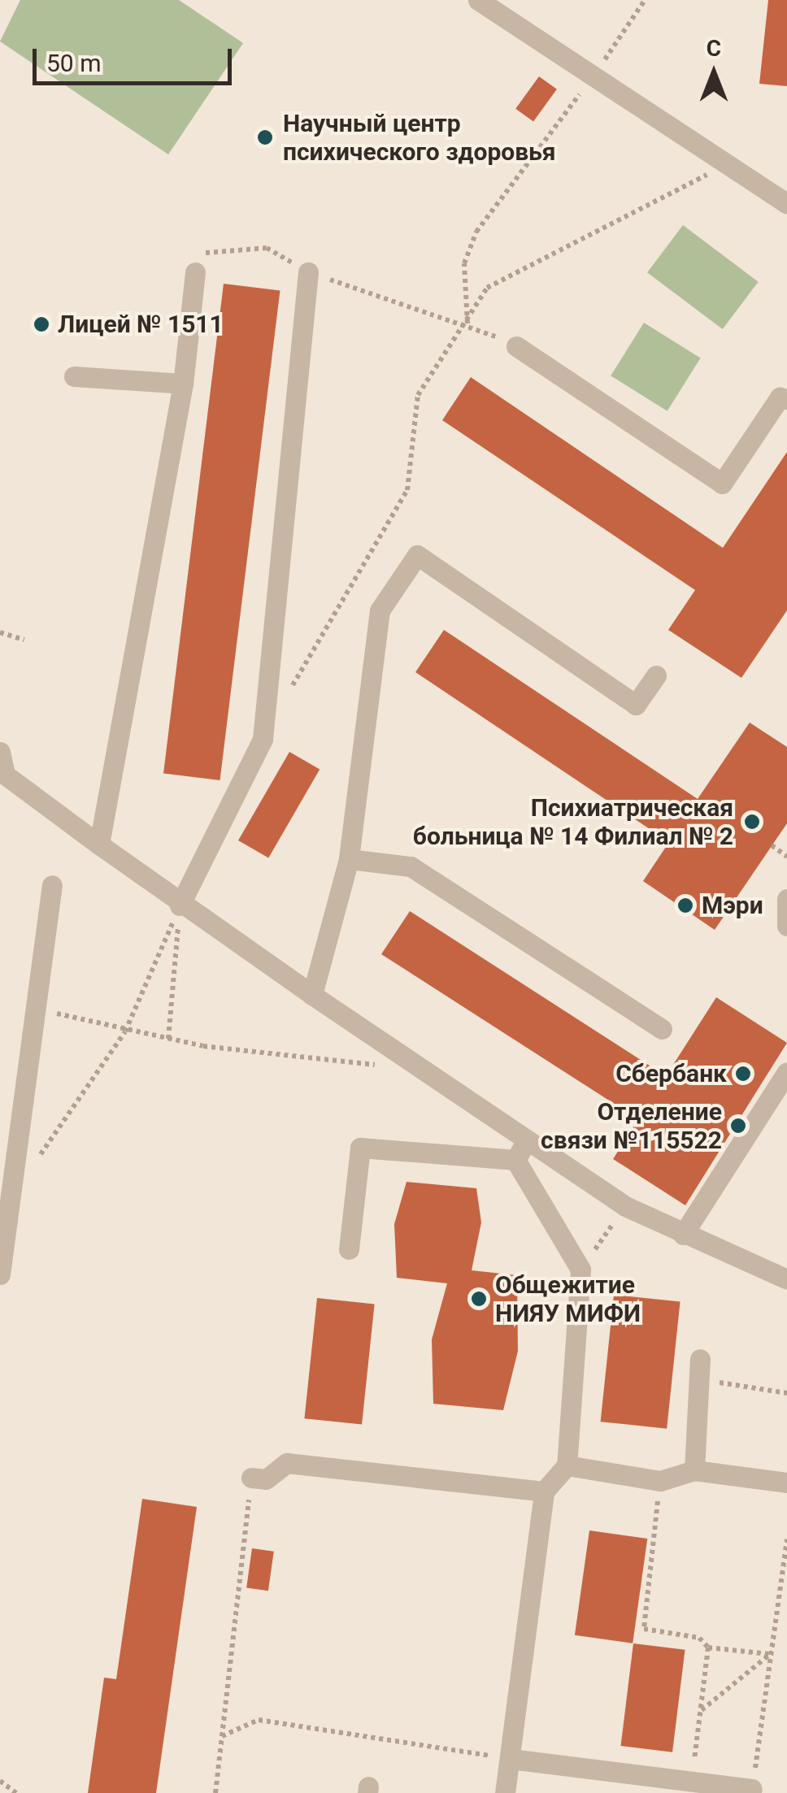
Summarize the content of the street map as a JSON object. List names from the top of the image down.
{
  "places": [
    "Научный центр психического здоровья",
    "Лицей № 1511",
    "Психиатрическая больница № 14 Филиал № 2",
    "Мэри",
    "Сбербанк",
    "Отделение связи №115522",
    "Общежитие НИЯУ МИФИ"
  ],
  "scale_bar": "50 m",
  "north": "top"
}
